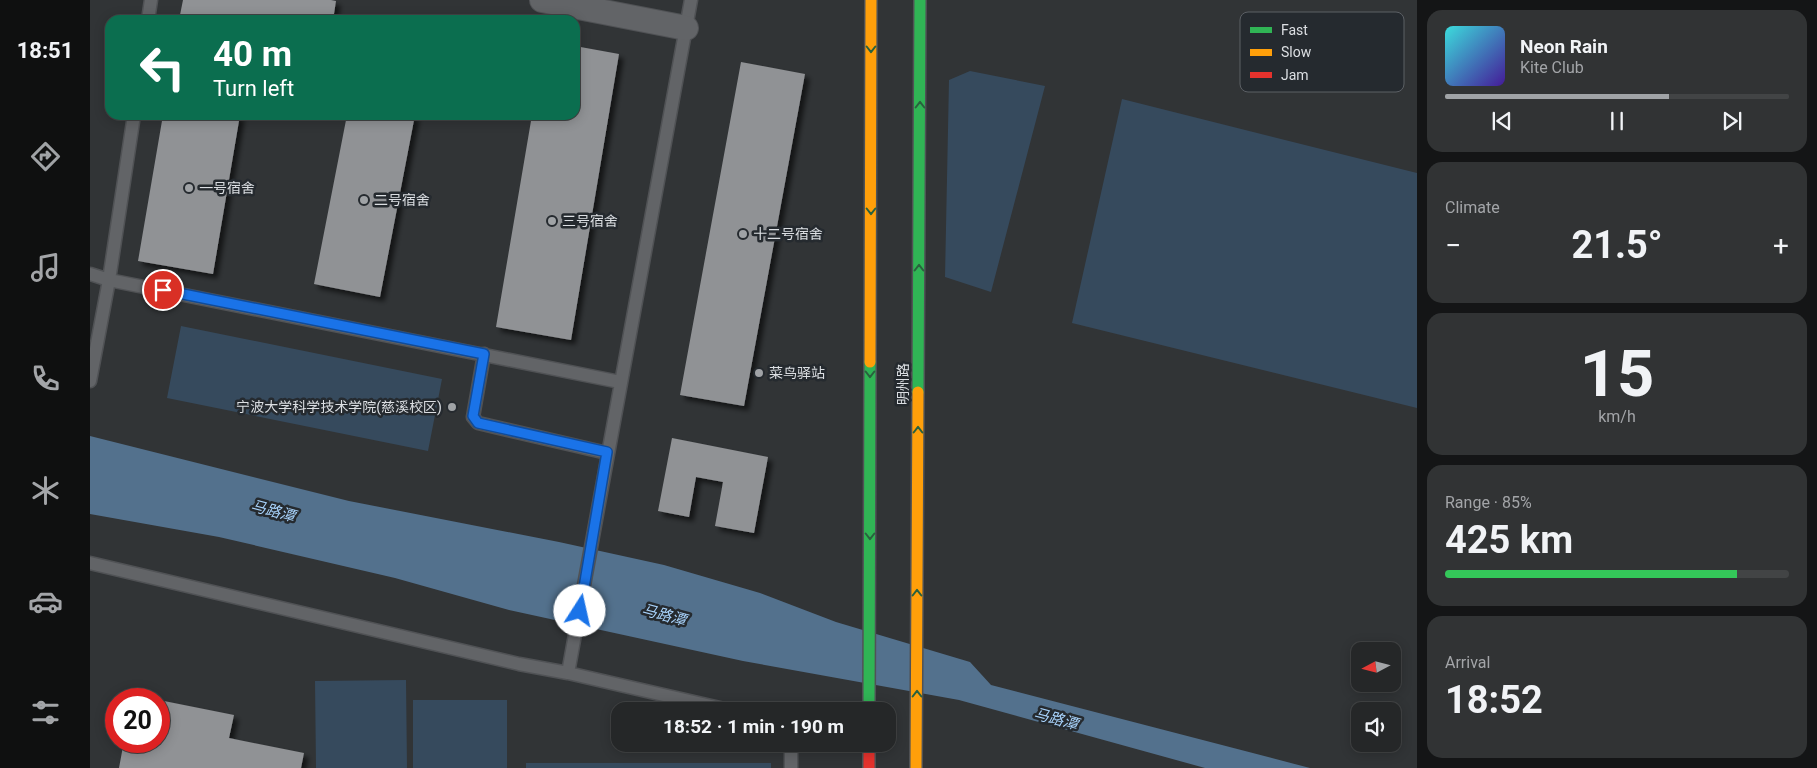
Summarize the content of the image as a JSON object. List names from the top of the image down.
{
  "streets": {
    "main road": ["明州路"]
  },
  "water": ["马路潭"],
  "places": [
    "一号宿舍",
    "二号宿舍",
    "三号宿舍",
    "十二号宿舍",
    "菜鸟驿站",
    "宁波大学科学技术学院(慈溪校区)"
  ],
  "legend": ["Fast", "Slow", "Jam"],
  "north": "left",
  "page": {
    "tabs": "18:51",
    "turn": ["40 m", "Turn left"],
    "song": ["Neon Rain", "Kite Club"],
    "tile": [
      "Climate",
      ["15", "km/h"],
      ["Range · 85%", "425 km"],
      ["Arrival", "18:52"]
    ],
    "heat": ["−", "21.5°", "+"],
    "limit": "20",
    "trip": "18:52 · 1 min · 190 m"
  }
}
